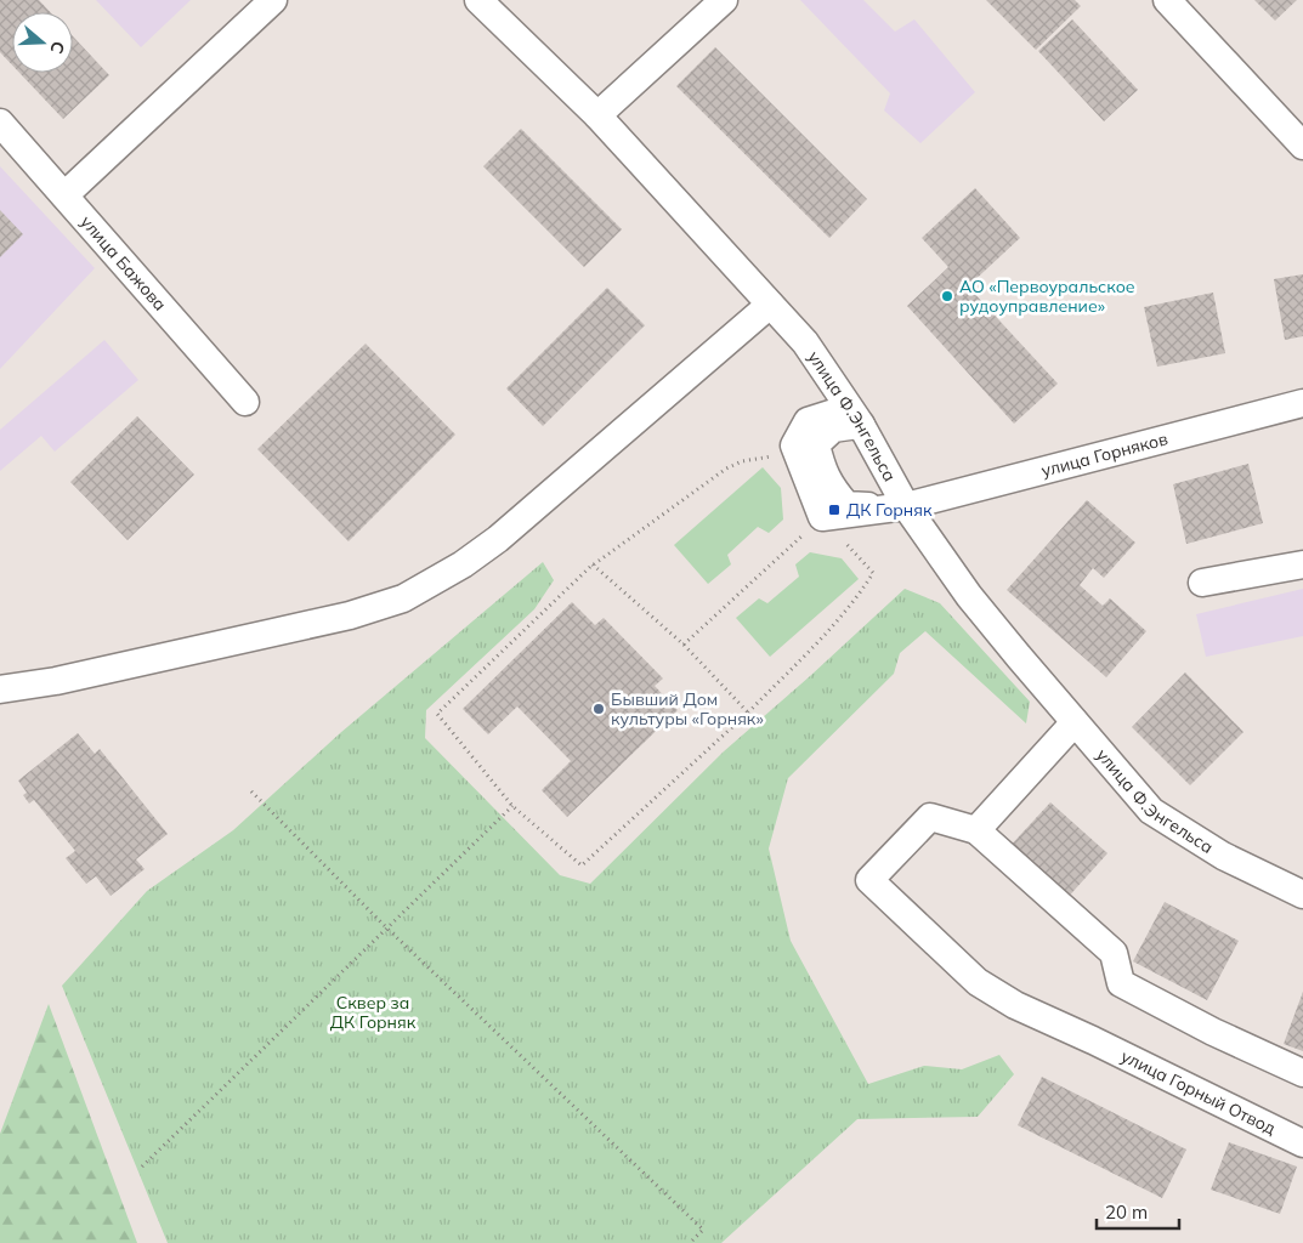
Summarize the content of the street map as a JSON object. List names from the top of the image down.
{
  "streets": {
    "street": [
      "улица Бажова",
      "улица Ф.Энгельса",
      "улица Горняков",
      "улица Горный Отвод"
    ]
  },
  "crossings": [
    ["улица Ф.Энгельса", "улица Горняков"]
  ],
  "parks": ["Сквер за ДК Горняк"],
  "places": {
    "other": ["АО «Первоуральское рудоуправление»", "Бывший Дом культуры «Горняк»"],
    "transit": ["ДК Горняк"]
  },
  "scale_bar": "20 m",
  "north": "right"
}
